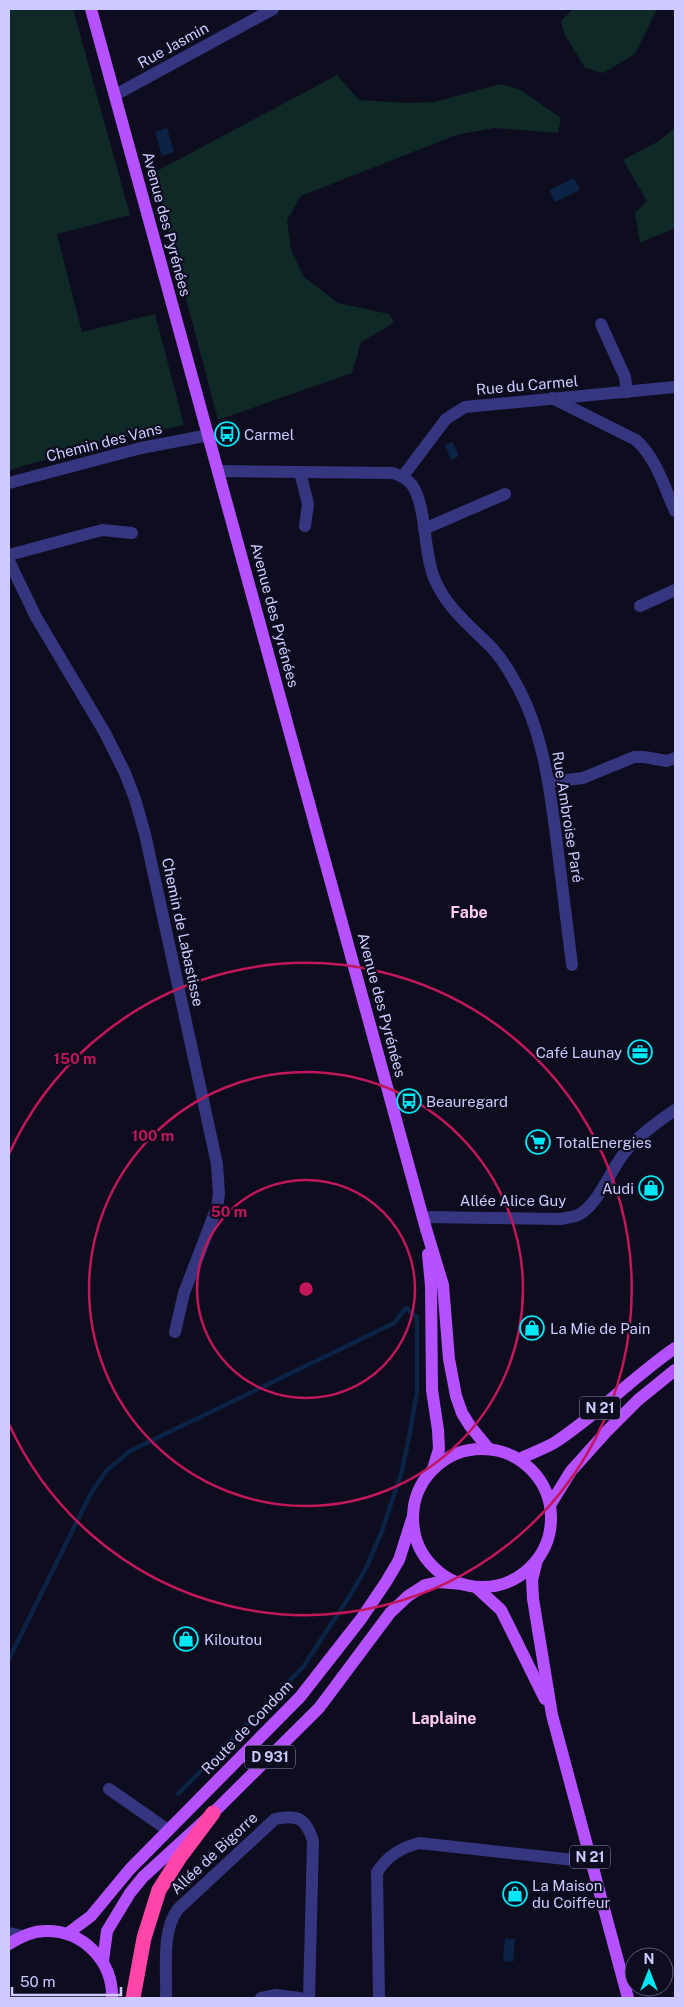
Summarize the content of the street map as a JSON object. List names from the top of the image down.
{
  "streets": {
    "main road": [
      "Avenue des Pyrénées",
      "N 21",
      "Route de Condom",
      "D 931"
    ],
    "street": [
      "Rue Jasmin",
      "Rue du Carmel",
      "Chemin des Vans",
      "Rue Ambroise Paré",
      "Chemin de Labastisse",
      "Allée Alice Guy",
      "Allée de Bigorre"
    ]
  },
  "crossings": [
    ["Rue Jasmin", "Avenue des Pyrénées"],
    ["Avenue des Pyrénées", "Chemin des Vans"],
    ["Avenue des Pyrénées", "Allée Alice Guy"],
    ["Avenue des Pyrénées", "N 21"],
    ["Avenue des Pyrénées", "Route de Condom"],
    ["Avenue des Pyrénées", "D 931"],
    ["Rue du Carmel", "Rue Ambroise Paré"],
    ["N 21", "Route de Condom"],
    ["N 21", "D 931"],
    ["Route de Condom", "D 931"]
  ],
  "districts": ["Fabe", "Laplaine"],
  "places": {
    "bus stop": ["Carmel", "Beauregard"],
    "office": ["Café Launay"],
    "supermarket": ["TotalEnergies"],
    "shop": [
      "Audi",
      "La Mie de Pain",
      "Kiloutou",
      "La Maison du Coiffeur"
    ]
  },
  "scale_bar": "50 m",
  "north": "top",
  "rings": ["150 m", "100 m", "50 m"]
}
